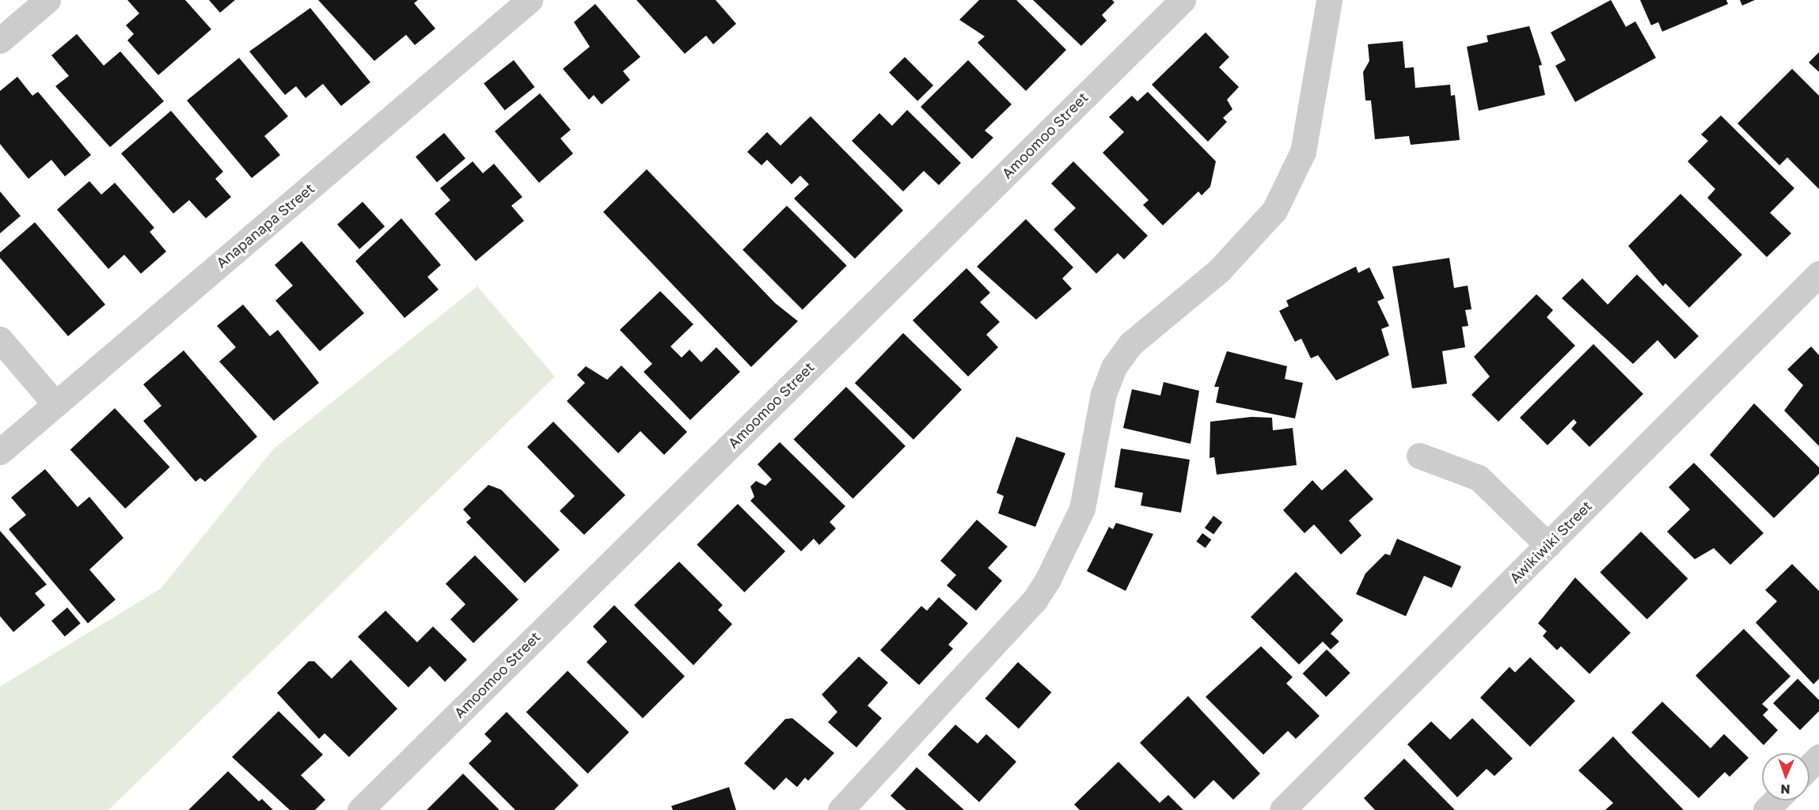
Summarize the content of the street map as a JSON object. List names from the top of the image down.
{
  "streets": {
    "street": ["Amoomoo Street", "Anapanapa Street", "Awikiwiki Street"]
  },
  "north": "bottom"
}
